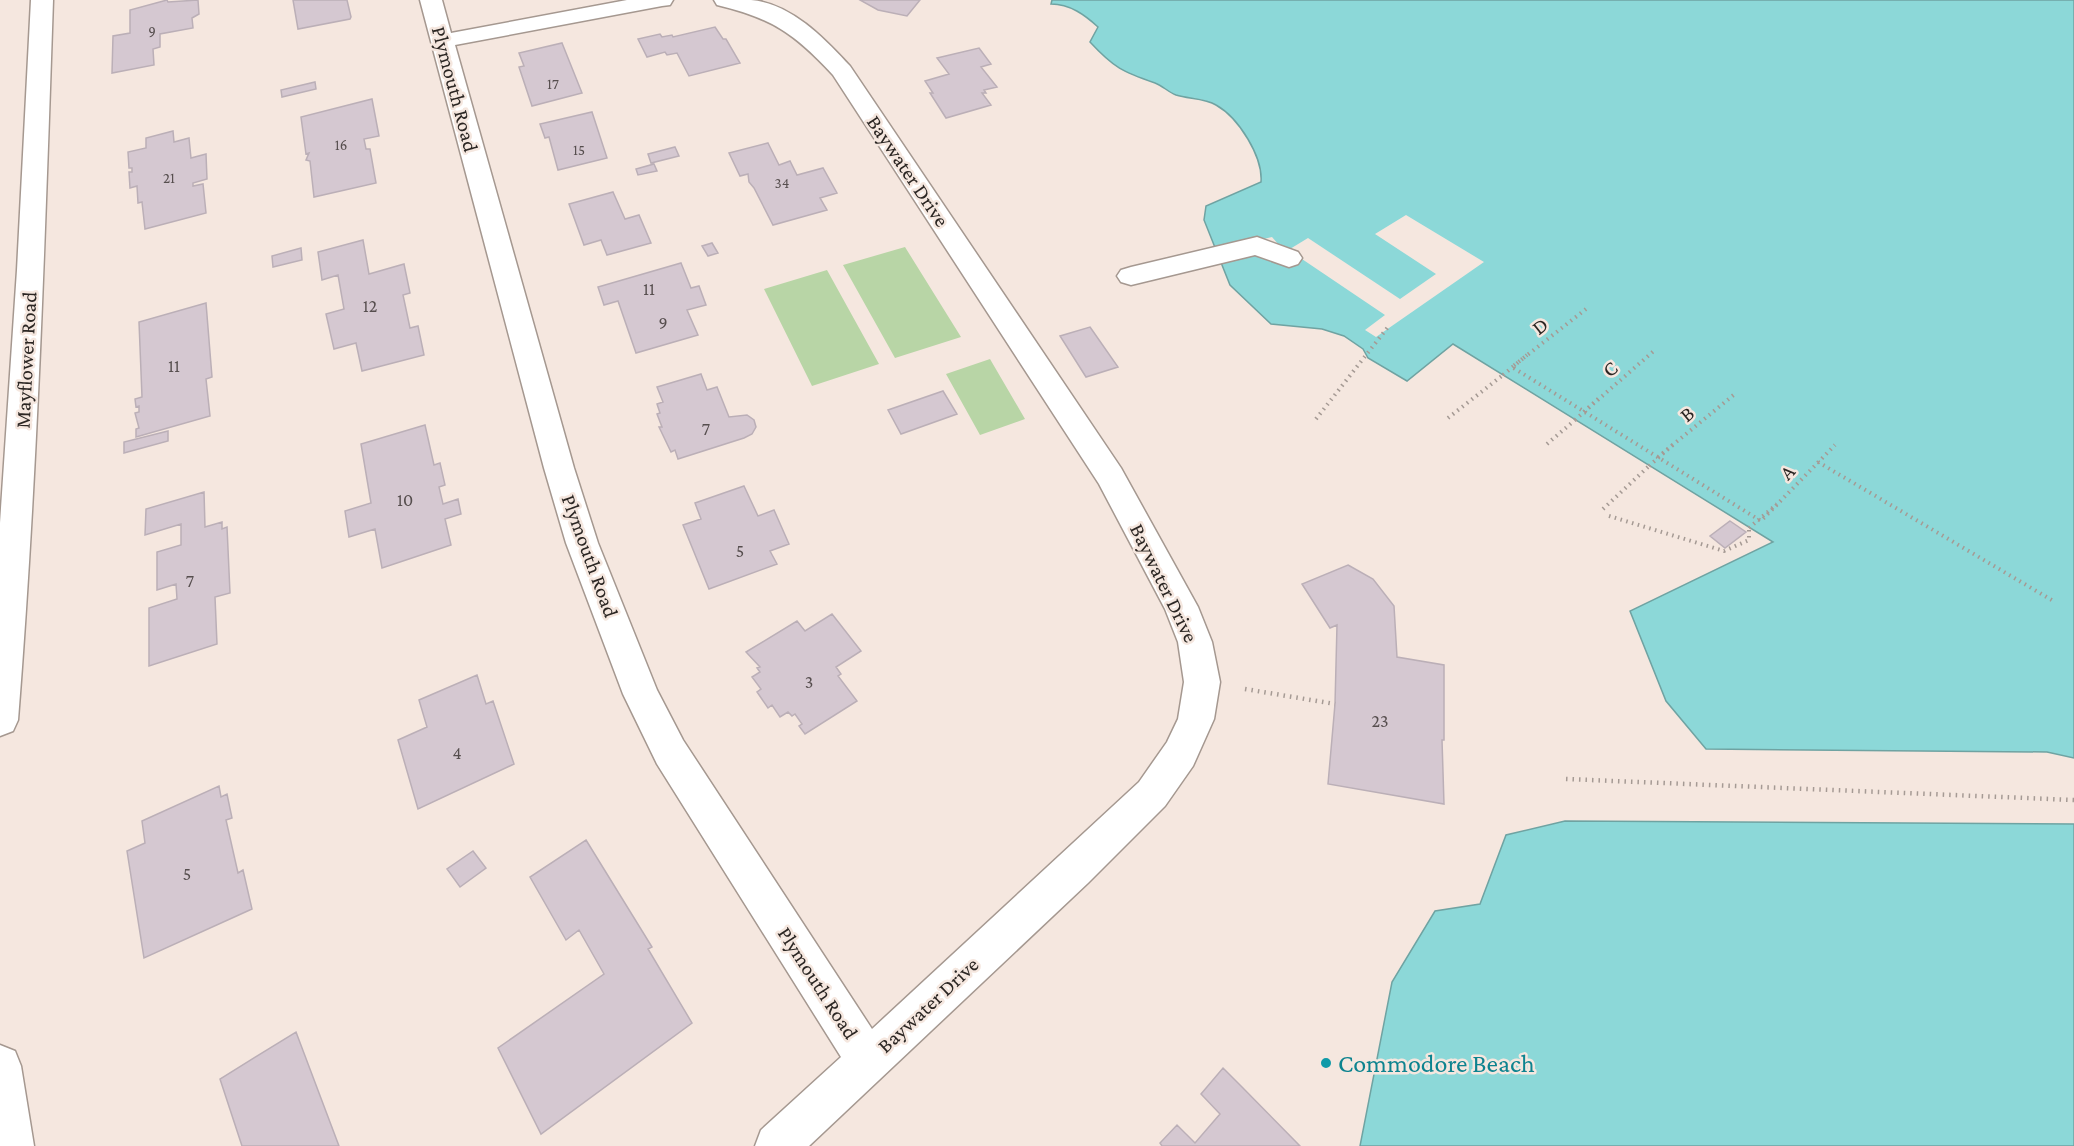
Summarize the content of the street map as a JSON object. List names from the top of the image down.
{
  "streets": {
    "street": ["Plymouth Road", "Baywater Drive", "Mayflower Road"],
    "path": [
      "D",
      "C",
      "B",
      "A"
    ]
  },
  "crossings": [
    ["Plymouth Road", "Baywater Drive"]
  ],
  "places": ["Commodore Beach"],
  "house_numbers": [
    "9",
    "17",
    "16",
    "15",
    "21",
    "34",
    "11",
    "12",
    "9",
    "11",
    "7",
    "10",
    "5",
    "7",
    "3",
    "23",
    "4",
    "5"
  ]
}
